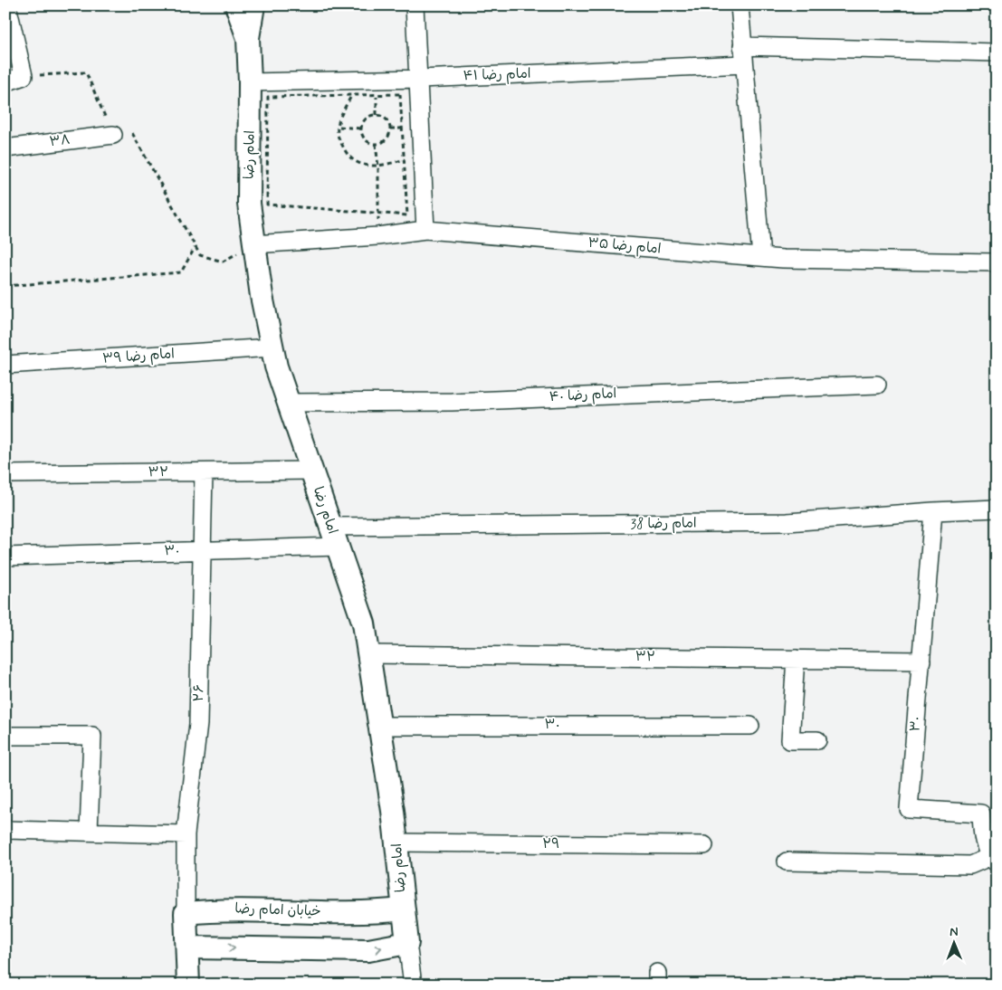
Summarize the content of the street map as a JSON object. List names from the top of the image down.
{
  "streets": {
    "street": [
      "امام رضا ۴۱",
      "۳۸",
      "امام رضا",
      "امام رضا ۳۵",
      "امام رضا ۳۹",
      "امام رضا ۴۰",
      "۳۲",
      "امام رضا 38",
      "۳۰",
      "۲۶",
      "۲۹",
      "خیابان امام رضا"
    ]
  },
  "crossings": [
    ["امام رضا ۴۱", "امام رضا"],
    ["امام رضا", "امام رضا ۳۵"],
    ["امام رضا", "امام رضا ۳۹"],
    ["امام رضا", "امام رضا ۴۰"],
    ["امام رضا", "۳۲"],
    ["امام رضا", "امام رضا 38"],
    ["امام رضا", "۳۰"],
    ["امام رضا", "۲۹"],
    ["امام رضا", "خیابان امام رضا"],
    ["۳۲", "۳۰"],
    ["۳۲", "۲۶"],
    ["امام رضا 38", "۳۰"],
    ["۳۰", "۲۶"],
    ["۲۶", "خیابان امام رضا"]
  ],
  "north": "top"
}
